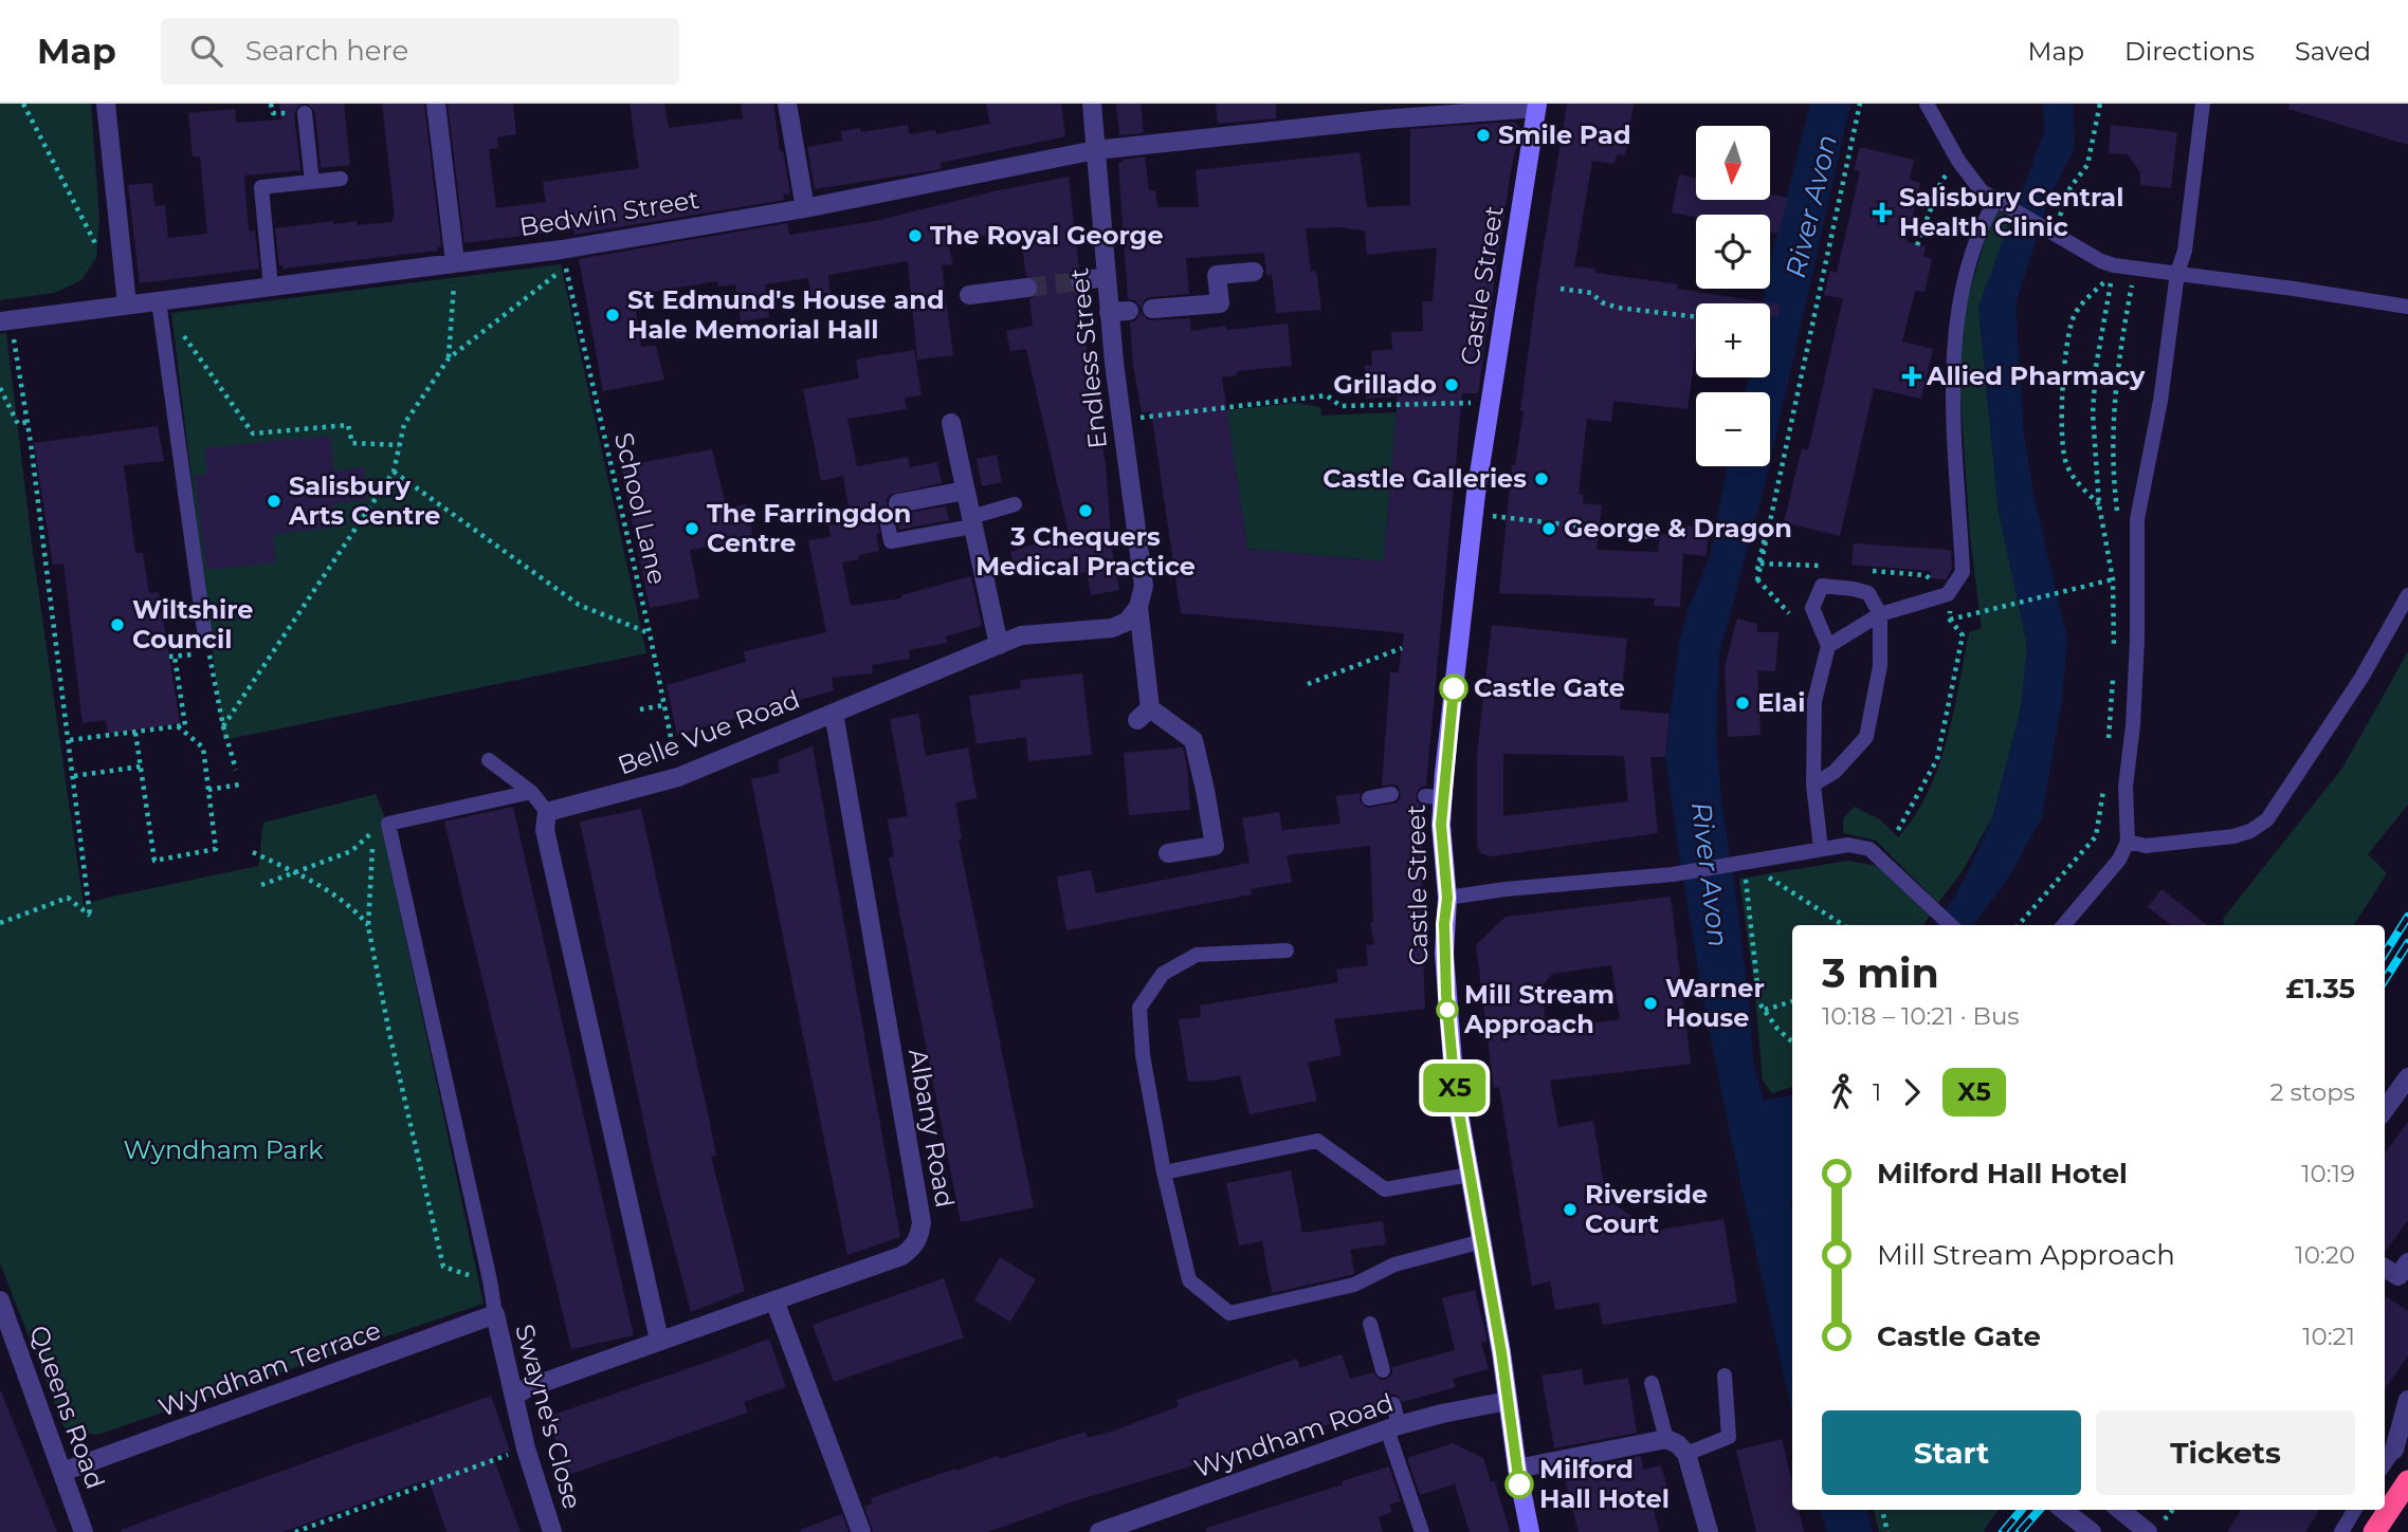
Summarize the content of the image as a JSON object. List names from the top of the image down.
{
  "streets": {
    "street": [
      "Bedwin Street",
      "Castle Street",
      "Endless Street",
      "Belle Vue Road",
      "Albany Road",
      "Wyndham Terrace",
      "Queens Road",
      "Swayne's Close",
      "Wyndham Road"
    ],
    "path": ["School Lane"]
  },
  "crossings": [
    ["Bedwin Street", "Castle Street"],
    ["Bedwin Street", "Endless Street"],
    ["Bedwin Street", "School Lane"],
    ["Castle Street", "Wyndham Road"],
    ["Endless Street", "Belle Vue Road"],
    ["School Lane", "Belle Vue Road"],
    ["Belle Vue Road", "Albany Road"],
    ["Wyndham Terrace", "Queens Road"],
    ["Wyndham Terrace", "Swayne's Close"]
  ],
  "water": ["River Avon"],
  "parks": ["Wyndham Park"],
  "places": {
    "other": [
      "Smile Pad",
      "The Royal George",
      "St Edmund's House and Hale Memorial Hall",
      "Grillado",
      "Castle Galleries",
      "Salisbury Arts Centre",
      "3 Chequers Medical Practice",
      "The Farringdon Centre",
      "George & Dragon",
      "Wiltshire Council",
      "Castle Gate",
      "Elai",
      "Warner House",
      "Mill Stream Approach",
      "Riverside Court",
      "Milford Hall Hotel"
    ],
    "health": ["Salisbury Central Health Clinic", "Allied Pharmacy"]
  },
  "lines": ["bus line X5"],
  "north": "bottom",
  "page": {
    "header": "Map",
    "search": "Search here",
    "nav": ["Map", "Directions", "Saved"],
    "on_map": "X5",
    "map_buttons": ["+", "−"],
    "heading": ["3 min", "10:18 – 10:21 · Bus", "£1.35"],
    "legs": ["1", "X5", "2 stops"],
    "list": [
      {
        "name": "Milford Hall Hotel",
        "value": "10:19"
      },
      {
        "name": "Mill Stream Approach",
        "value": "10:20"
      },
      {
        "name": "Castle Gate",
        "value": "10:21"
      }
    ],
    "buttons": ["Start", "Tickets"]
  }
}
